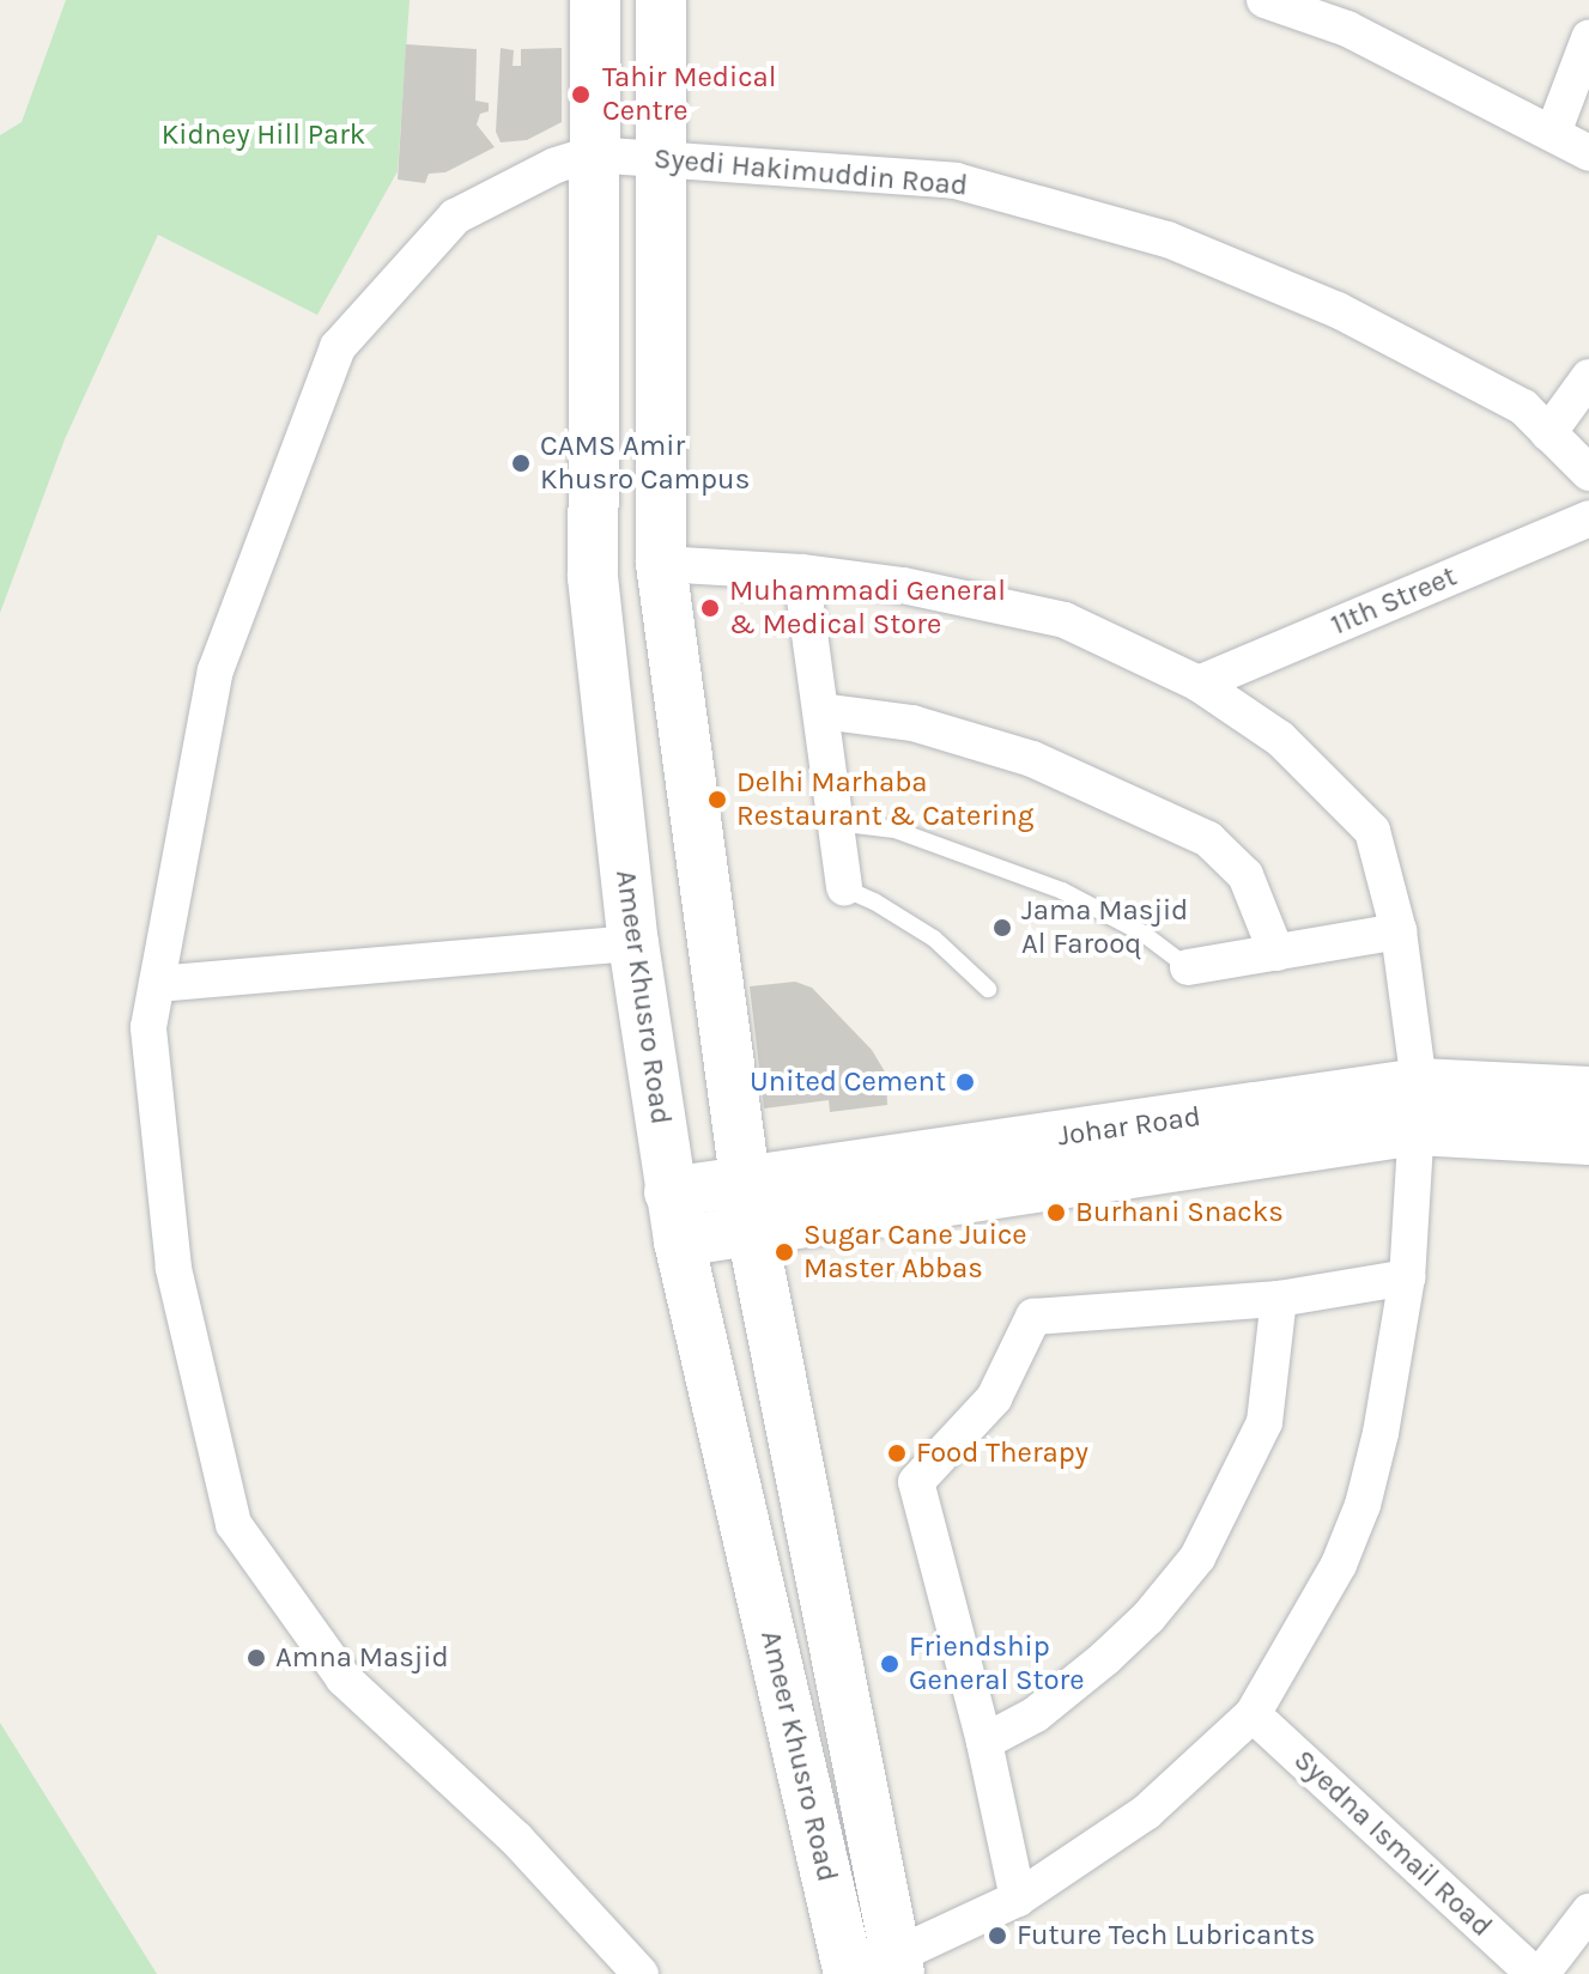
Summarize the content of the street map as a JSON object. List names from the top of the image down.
{
  "streets": {
    "main road": ["Ameer Khusro Road", "Johar Road"],
    "street": ["Syedi Hakimuddin Road", "11th Street", "Syedna Ismail Road"]
  },
  "crossings": [
    ["Syedi Hakimuddin Road", "Ameer Khusro Road"],
    ["Ameer Khusro Road", "Johar Road"]
  ],
  "parks": ["Kidney Hill Park"],
  "places": [
    "Tahir Medical Centre",
    "CAMS Amir Khusro Campus",
    "Muhammadi General & Medical Store",
    "Delhi Marhaba Restaurant & Catering",
    "Jama Masjid Al Farooq",
    "United Cement",
    "Burhani Snacks",
    "Sugar Cane Juice Master Abbas",
    "Food Therapy",
    "Amna Masjid",
    "Friendship General Store",
    "Future Tech Lubricants"
  ]
}
